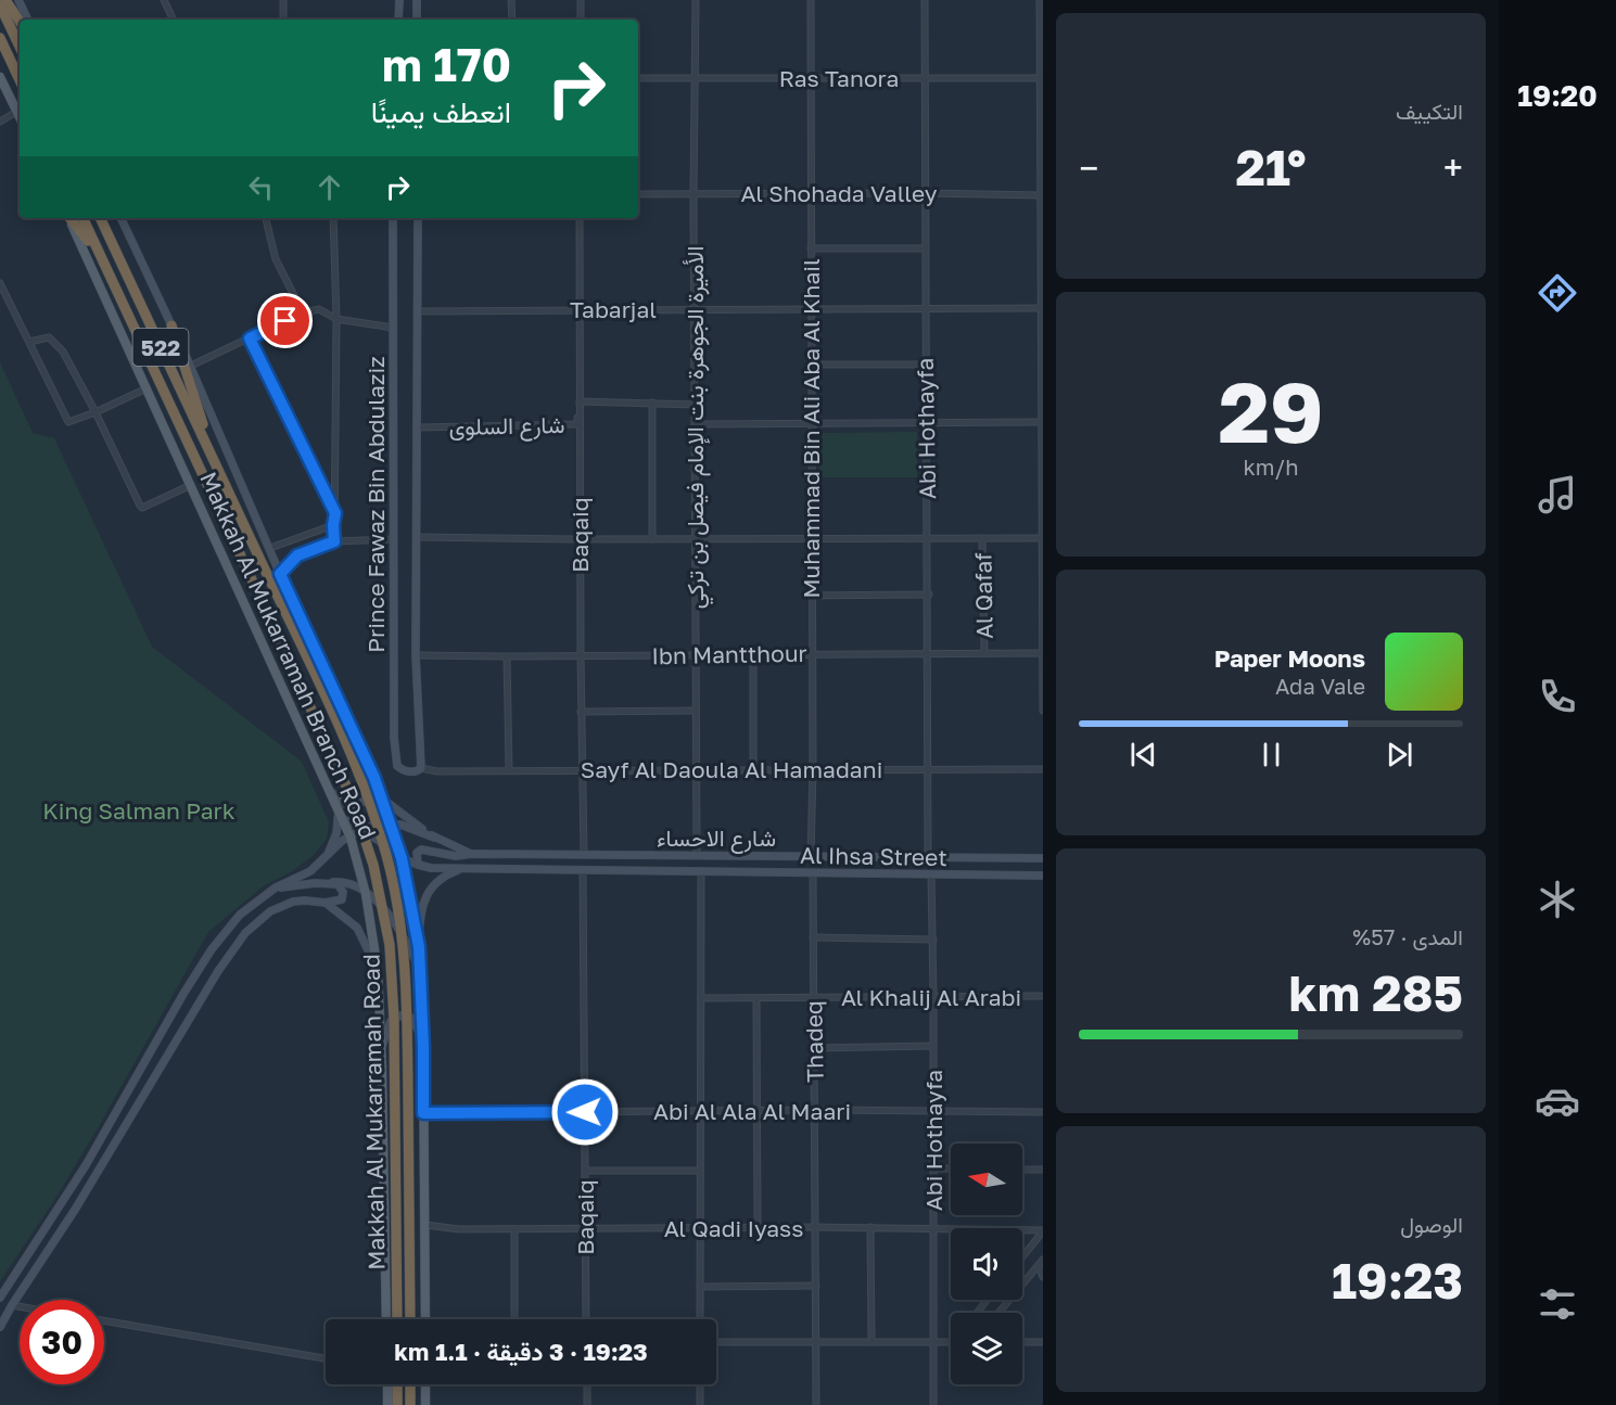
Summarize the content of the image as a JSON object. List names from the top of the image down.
{
  "streets": {
    "highway": ["522", "Makkah Al Mukarramah Road"],
    "main road": [
      "Prince Fawaz Bin Abdulaziz",
      "Makkah Al Mukarramah Branch Road",
      "شارع الاحساء",
      "Al Ihsa Street"
    ],
    "street": [
      "Ras Tanora",
      "Al Shohada Valley",
      "Tabarjal",
      "شارع السلوى",
      "الأميرة الجوهرة بنت الإمام فيصل بن تركي",
      "Muhammad Bin Ali Aba Al Khail",
      "Abi Hothayfa",
      "Baqaiq",
      "Al Qafaf",
      "Ibn Mantthour",
      "Sayf Al Daoula Al Hamadani",
      "Al Khalij Al Arabi",
      "Thadeq",
      "Abi Al Ala Al Maari",
      "Al Qadi Iyass"
    ]
  },
  "crossings": [
    ["Ras Tanora", "الأميرة الجوهرة بنت الإمام فيصل بن تركي"],
    ["Ras Tanora", "Muhammad Bin Ali Aba Al Khail"],
    ["Ras Tanora", "Abi Hothayfa"],
    ["Al Shohada Valley", "الأميرة الجوهرة بنت الإمام فيصل بن تركي"],
    ["Al Shohada Valley", "Muhammad Bin Ali Aba Al Khail"],
    ["Al Shohada Valley", "Abi Hothayfa"],
    ["Tabarjal", "الأميرة الجوهرة بنت الإمام فيصل بن تركي"],
    ["Tabarjal", "Muhammad Bin Ali Aba Al Khail"],
    ["Tabarjal", "Abi Hothayfa"],
    ["Tabarjal", "Baqaiq"],
    ["شارع السلوى", "الأميرة الجوهرة بنت الإمام فيصل بن تركي"],
    ["شارع السلوى", "Baqaiq"],
    ["الأميرة الجوهرة بنت الإمام فيصل بن تركي", "Ibn Mantthour"],
    ["الأميرة الجوهرة بنت الإمام فيصل بن تركي", "Sayf Al Daoula Al Hamadani"],
    ["الأميرة الجوهرة بنت الإمام فيصل بن تركي", "شارع الاحساء"],
    ["Muhammad Bin Ali Aba Al Khail", "Ibn Mantthour"],
    ["Muhammad Bin Ali Aba Al Khail", "Sayf Al Daoula Al Hamadani"],
    ["Muhammad Bin Ali Aba Al Khail", "شارع الاحساء"],
    ["Abi Hothayfa", "Ibn Mantthour"],
    ["Abi Hothayfa", "Sayf Al Daoula Al Hamadani"],
    ["Abi Hothayfa", "شارع الاحساء"],
    ["Abi Hothayfa", "Al Ihsa Street"],
    ["Abi Hothayfa", "Al Khalij Al Arabi"],
    ["Abi Hothayfa", "Abi Al Ala Al Maari"],
    ["Abi Hothayfa", "Al Qadi Iyass"],
    ["Prince Fawaz Bin Abdulaziz", "Sayf Al Daoula Al Hamadani"],
    ["Baqaiq", "Ibn Mantthour"],
    ["Baqaiq", "Sayf Al Daoula Al Hamadani"],
    ["Baqaiq", "شارع الاحساء"],
    ["Baqaiq", "Al Ihsa Street"],
    ["Baqaiq", "Abi Al Ala Al Maari"],
    ["Baqaiq", "Al Qadi Iyass"],
    ["Al Qafaf", "Ibn Mantthour"],
    ["Makkah Al Mukarramah Branch Road", "Abi Al Ala Al Maari"],
    ["Makkah Al Mukarramah Branch Road", "Al Qadi Iyass"],
    ["شارع الاحساء", "Al Ihsa Street"],
    ["Al Ihsa Street", "Thadeq"],
    ["Al Khalij Al Arabi", "Thadeq"],
    ["Thadeq", "Abi Al Ala Al Maari"],
    ["Thadeq", "Al Qadi Iyass"]
  ],
  "parks": ["King Salman Park"],
  "north": "left",
  "page": {
    "tabs": "19:20",
    "tile": [
      "التكييف",
      ["29", "km/h"],
      ["المدى · 57%", "285 km"],
      ["الوصول", "19:23"]
    ],
    "turn": ["170 m", "انعطف يمينًا"],
    "heat": ["−", "21°", "+"],
    "song": ["Paper Moons", "Ada Vale"],
    "limit": "30",
    "trip": "19:23 · 3 دقيقة · 1.1 km"
  }
}
